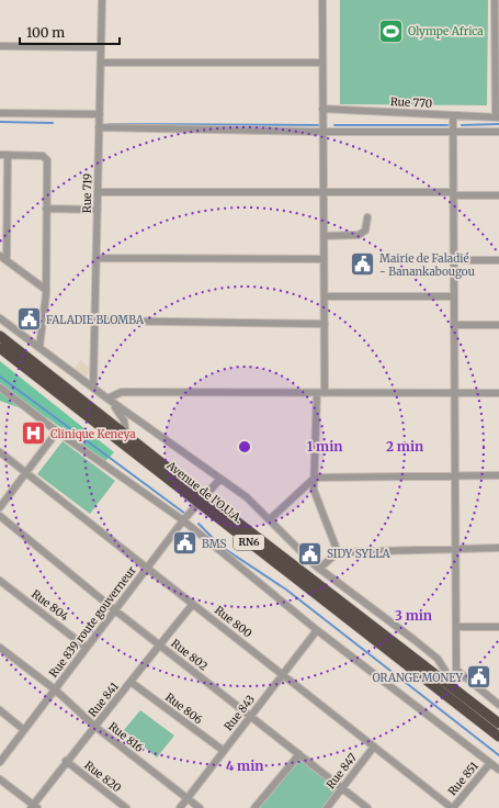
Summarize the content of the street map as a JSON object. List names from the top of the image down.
{
  "streets": {
    "highway": ["Avenue de l'O.U.A.", "RN6"],
    "street": [
      "Rue 770",
      "Rue 719",
      "Rue 804",
      "Rue 839 route gouverneur",
      "Rue 800",
      "Rue 802",
      "Rue 841",
      "Rue 806",
      "Rue 843",
      "Rue 816",
      "Rue 847",
      "Rue 820",
      "Rue 851"
    ]
  },
  "crossings": [
    ["Rue 719", "Avenue de l'O.U.A."],
    ["Avenue de l'O.U.A.", "Rue 839 route gouverneur"],
    ["Rue 804", "Rue 839 route gouverneur"],
    ["Rue 839 route gouverneur", "Rue 800"],
    ["Rue 839 route gouverneur", "Rue 802"],
    ["Rue 839 route gouverneur", "Rue 816"],
    ["Rue 800", "Rue 841"],
    ["Rue 800", "Rue 843"],
    ["Rue 800", "Rue 847"],
    ["Rue 800", "Rue 851"],
    ["Rue 802", "Rue 841"],
    ["Rue 802", "Rue 843"],
    ["Rue 802", "Rue 847"],
    ["Rue 841", "Rue 806"],
    ["Rue 841", "Rue 816"],
    ["Rue 841", "Rue 820"],
    ["Rue 806", "Rue 843"],
    ["Rue 843", "Rue 816"]
  ],
  "places": {
    "sports": ["Olympe Africa"],
    "public building": [
      "Mairie de Faladié - Banankabougou",
      "FALADIE BLOMBA",
      "BMS",
      "SIDY SYLLA",
      "ORANGE MONEY"
    ],
    "hospital": ["Clinique Keneya"]
  },
  "scale_bar": "100 m",
  "rings": [
    "1 min",
    "2 min",
    "3 min",
    "4 min"
  ]
}
